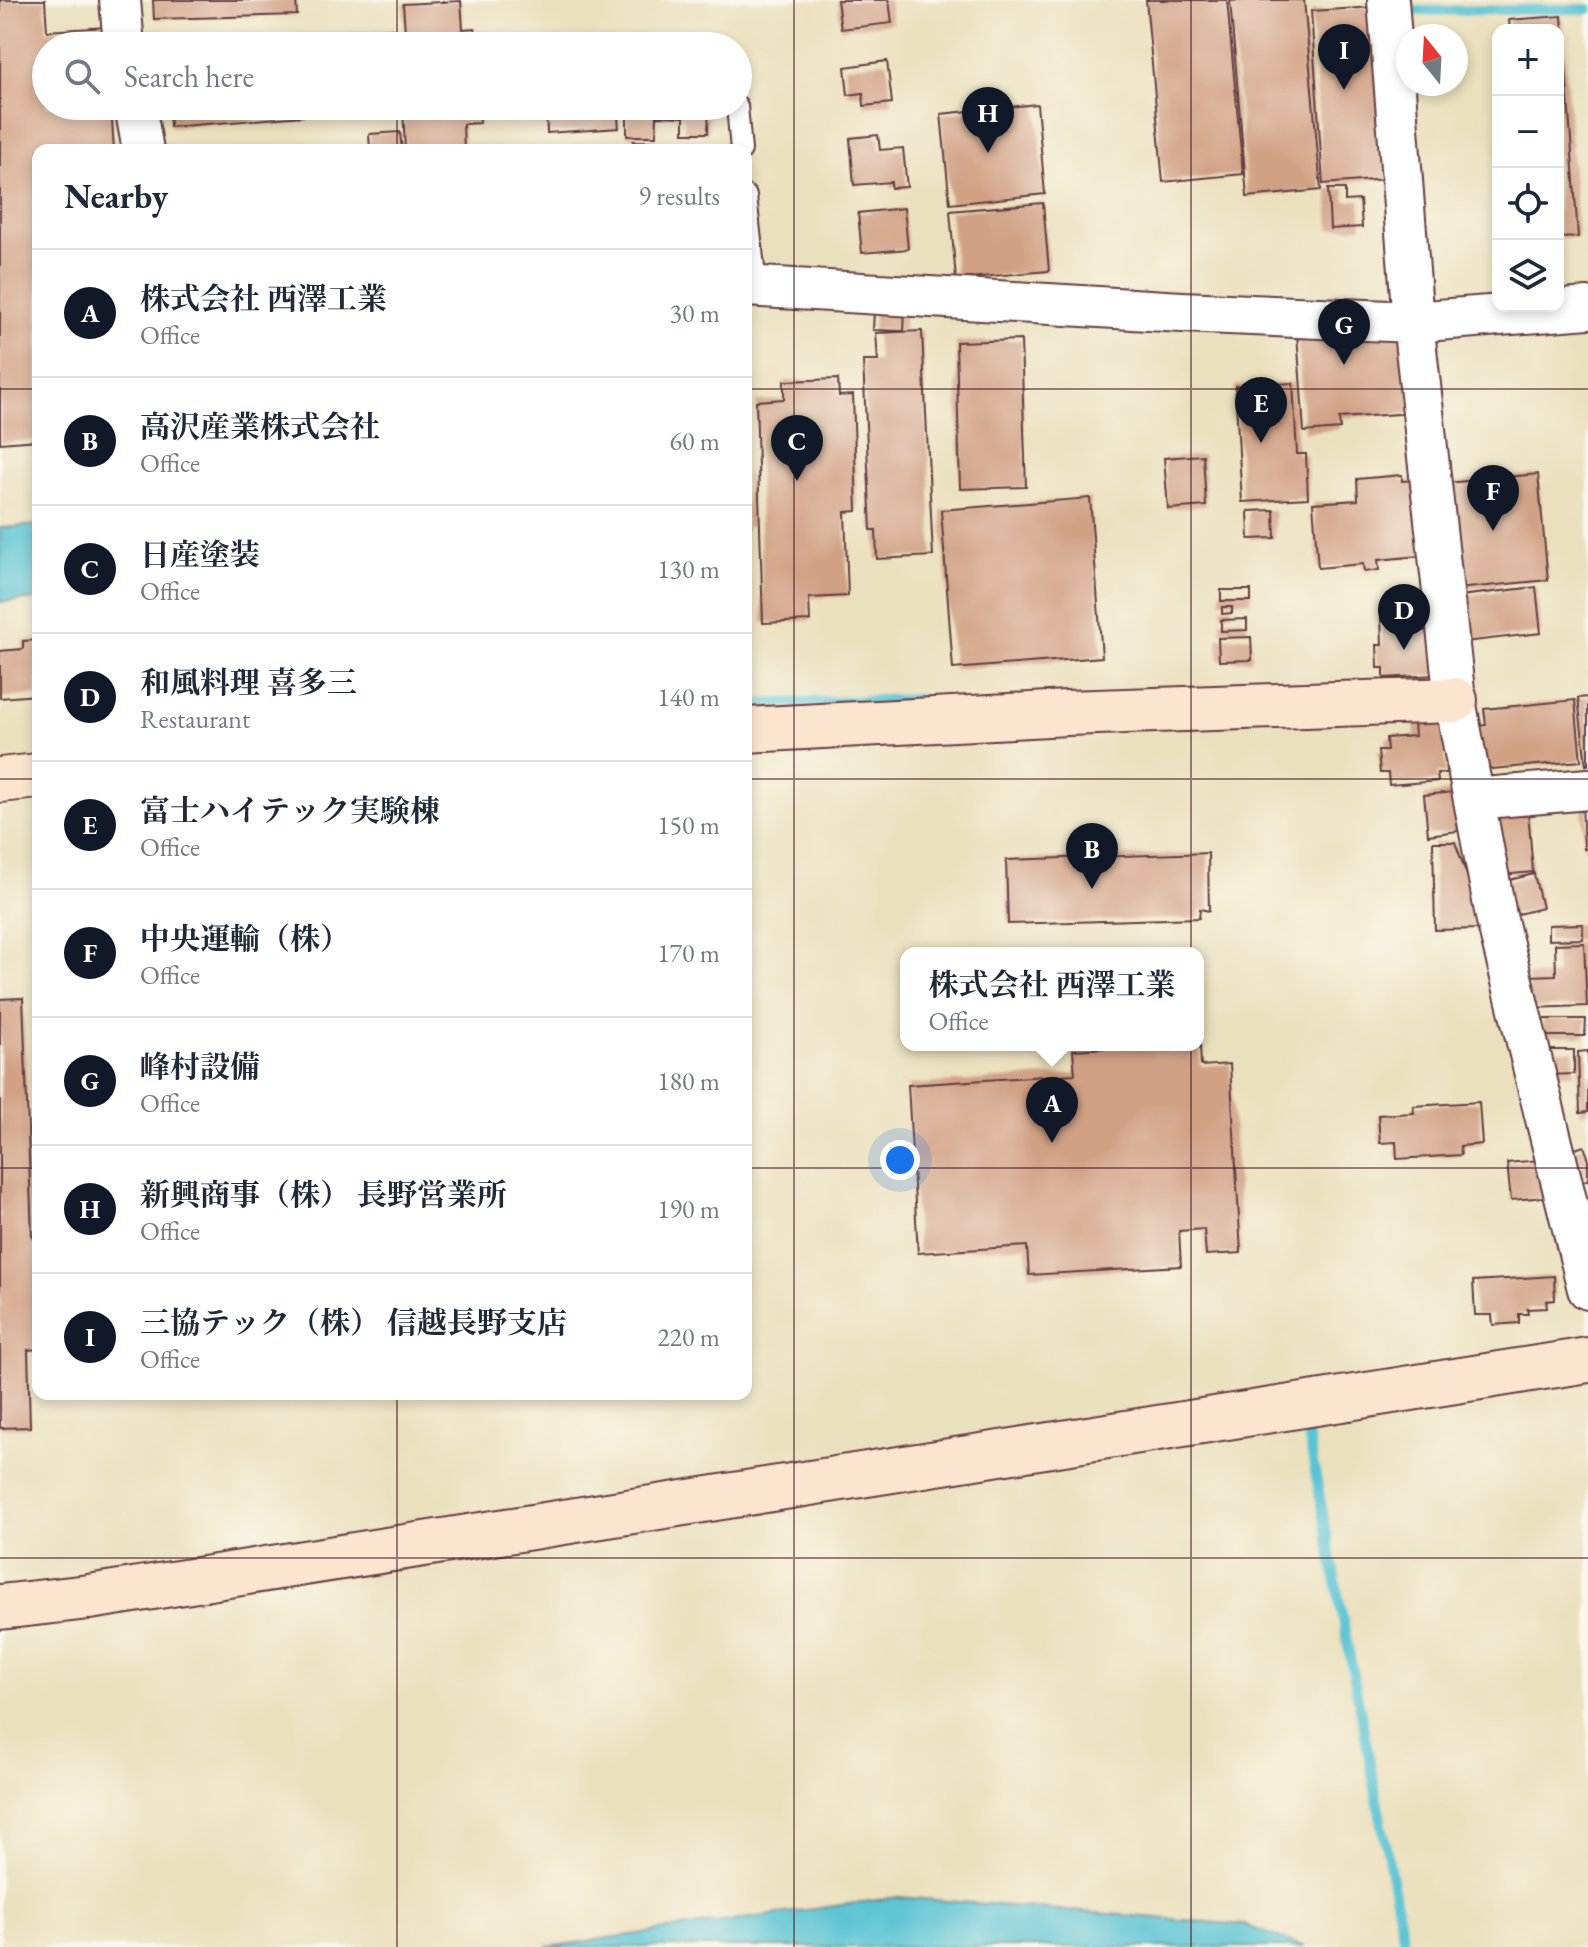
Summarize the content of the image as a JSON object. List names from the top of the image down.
{
  "north": "top",
  "page": {
    "map_buttons": ["+", "−"],
    "pins": [
      "I",
      "H",
      "G",
      "E",
      "C",
      "F",
      "D",
      "B",
      "A"
    ],
    "search": "Search here",
    "heading": ["Nearby", "9 results"],
    "list": [
      {
        "mark": "A",
        "name": "株式会社 西澤工業",
        "note": "Office",
        "value": "30 m"
      },
      {
        "mark": "B",
        "name": "高沢産業株式会社",
        "note": "Office",
        "value": "60 m"
      },
      {
        "mark": "C",
        "name": "日産塗装",
        "note": "Office",
        "value": "130 m"
      },
      {
        "mark": "D",
        "name": "和風料理 喜多三",
        "note": "Restaurant",
        "value": "140 m"
      },
      {
        "mark": "E",
        "name": "富士ハイテック実験棟",
        "note": "Office",
        "value": "150 m"
      },
      {
        "mark": "F",
        "name": "中央運輸（株）",
        "note": "Office",
        "value": "170 m"
      },
      {
        "mark": "G",
        "name": "峰村設備",
        "note": "Office",
        "value": "180 m"
      },
      {
        "mark": "H",
        "name": "新興商事（株） 長野営業所",
        "note": "Office",
        "value": "190 m"
      },
      {
        "mark": "I",
        "name": "三協テック（株） 信越長野支店",
        "note": "Office",
        "value": "220 m"
      }
    ],
    "popup": ["株式会社 西澤工業", "Office"]
  }
}
